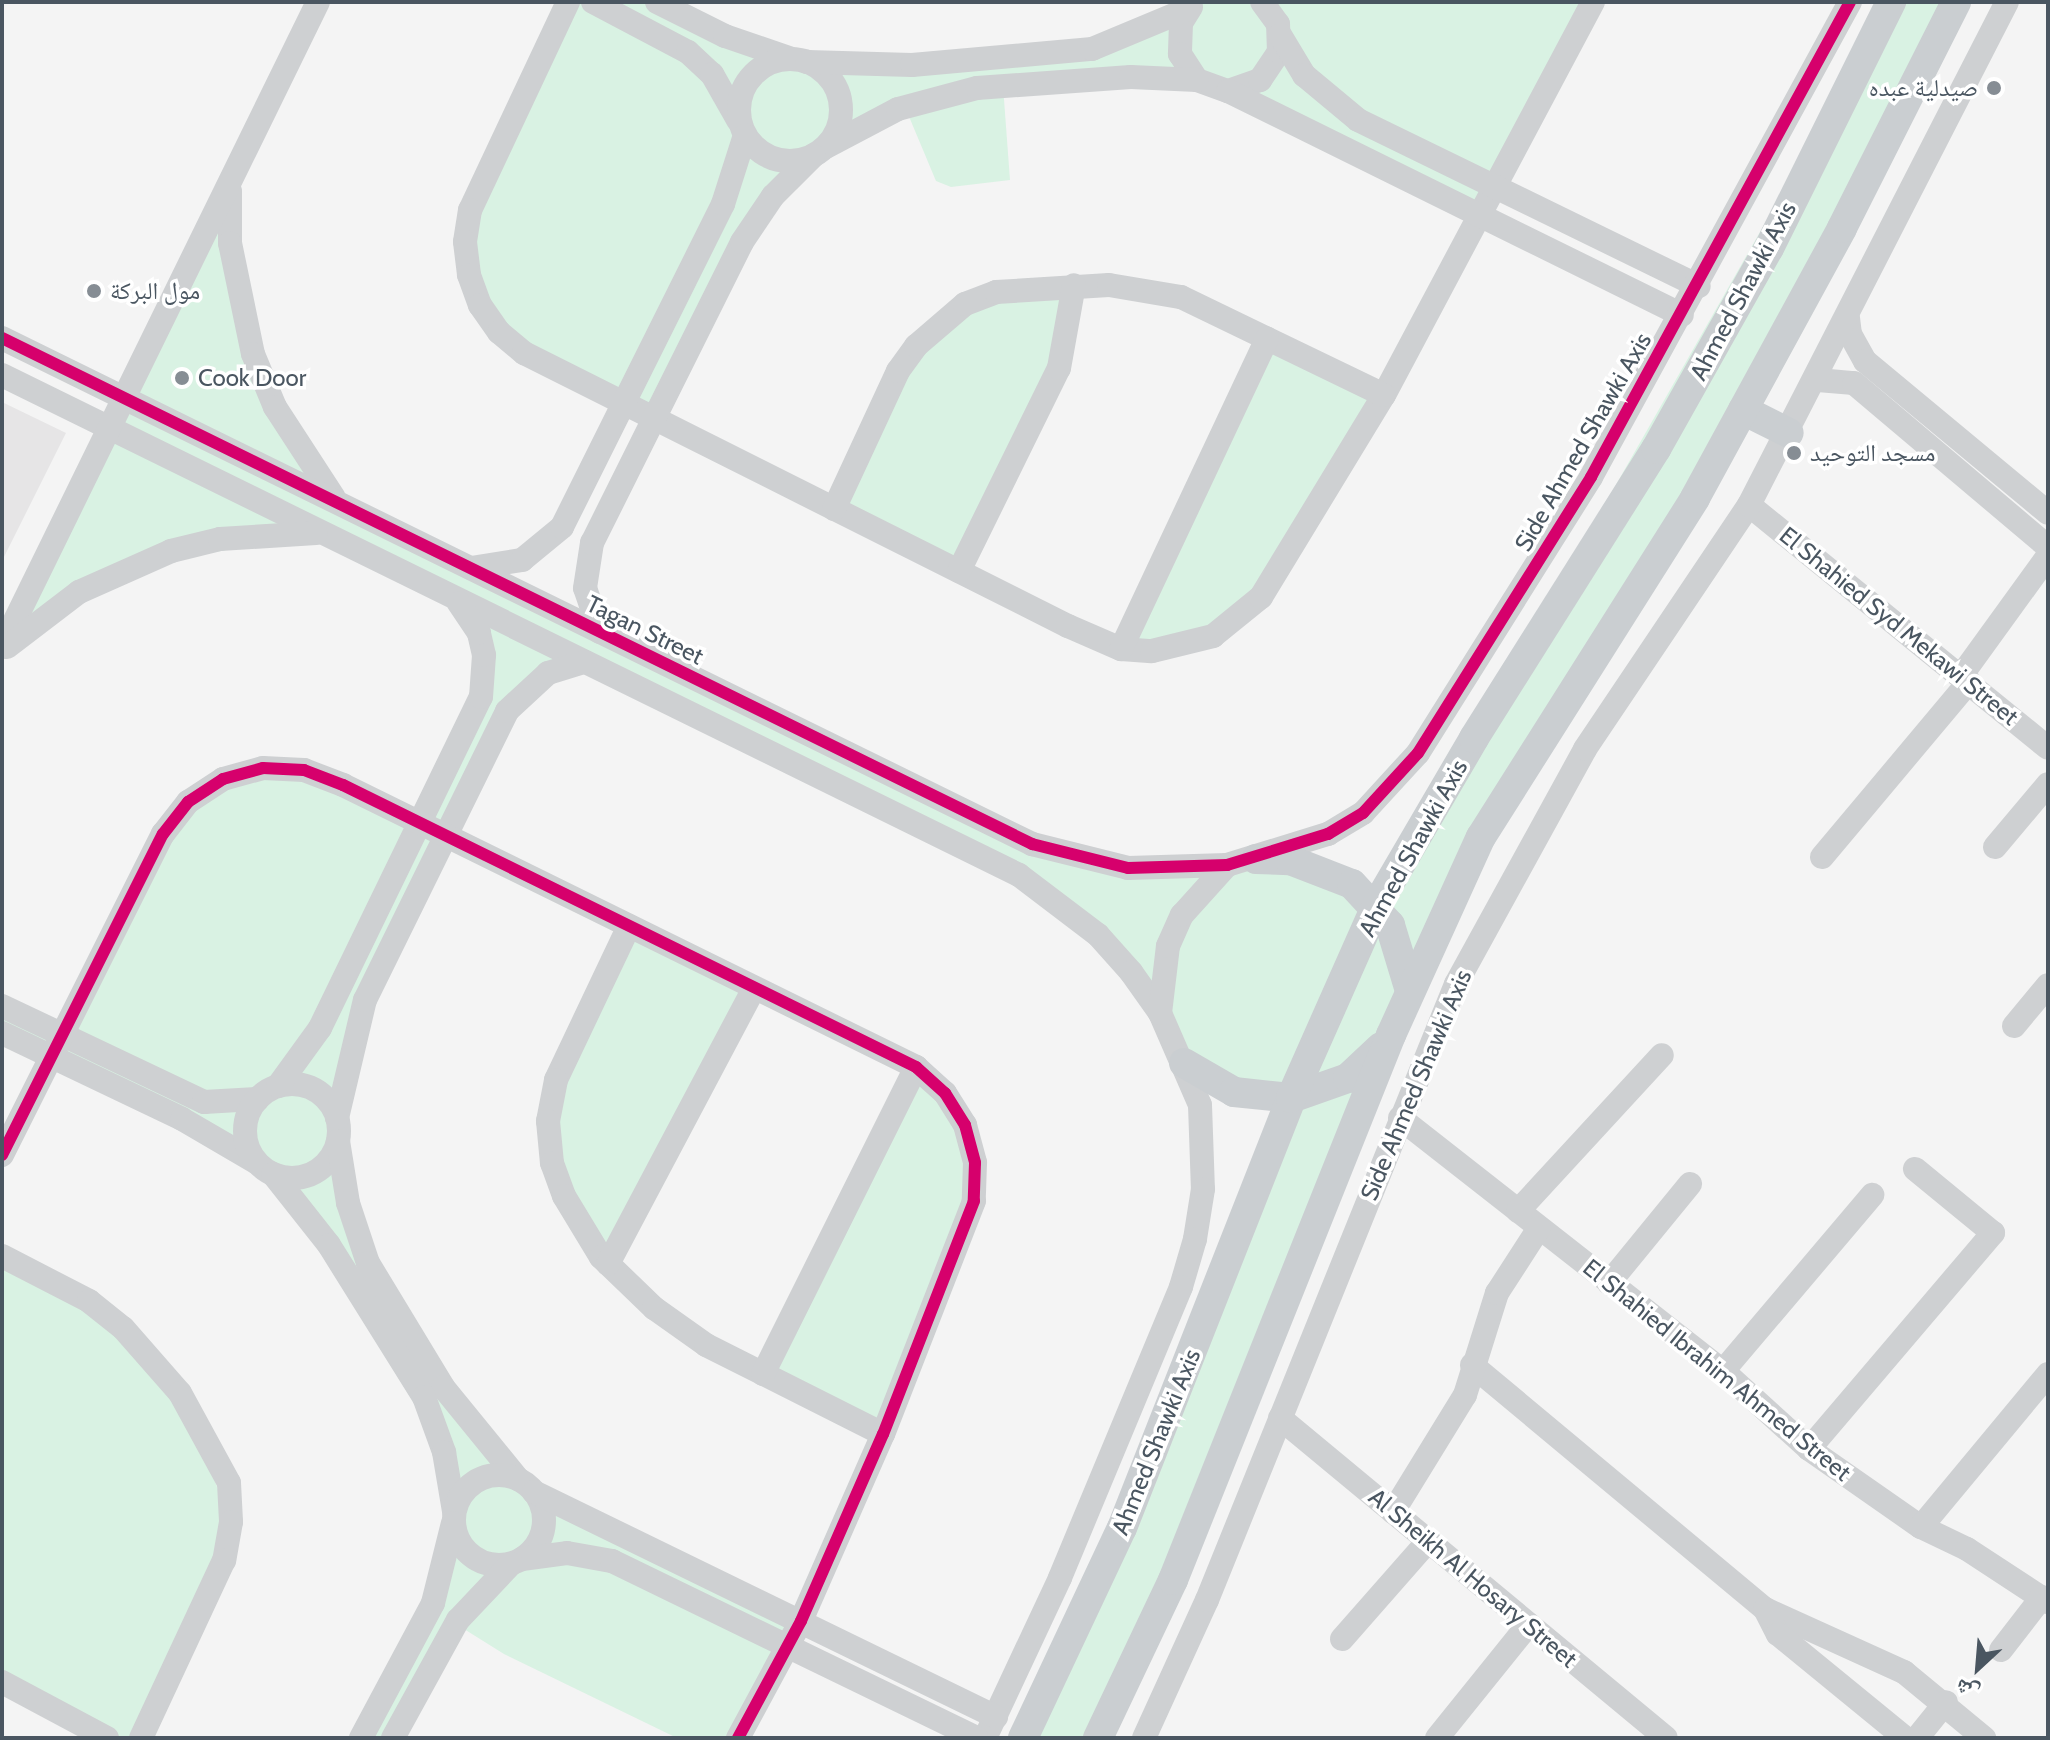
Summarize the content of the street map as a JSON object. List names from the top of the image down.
{
  "streets": {
    "main road": ["Ahmed Shawki Axis"],
    "street": [
      "Side Ahmed Shawki Axis",
      "El Shahied Syd Mekawi Street",
      "Tagan Street",
      "El Shahied Ibrahim Ahmed Street",
      "Al Sheikh Al Hosary Street"
    ]
  },
  "crossings": [
    ["Ahmed Shawki Axis", "Tagan Street"],
    ["Side Ahmed Shawki Axis", "El Shahied Syd Mekawi Street"],
    ["Side Ahmed Shawki Axis", "Tagan Street"],
    ["Side Ahmed Shawki Axis", "El Shahied Ibrahim Ahmed Street"],
    ["Side Ahmed Shawki Axis", "Al Sheikh Al Hosary Street"]
  ],
  "places": [
    "صيدلية عبده",
    "مول البركة",
    "Cook Door",
    "مسجد التوحيد"
  ],
  "north": "bottom left"
}
